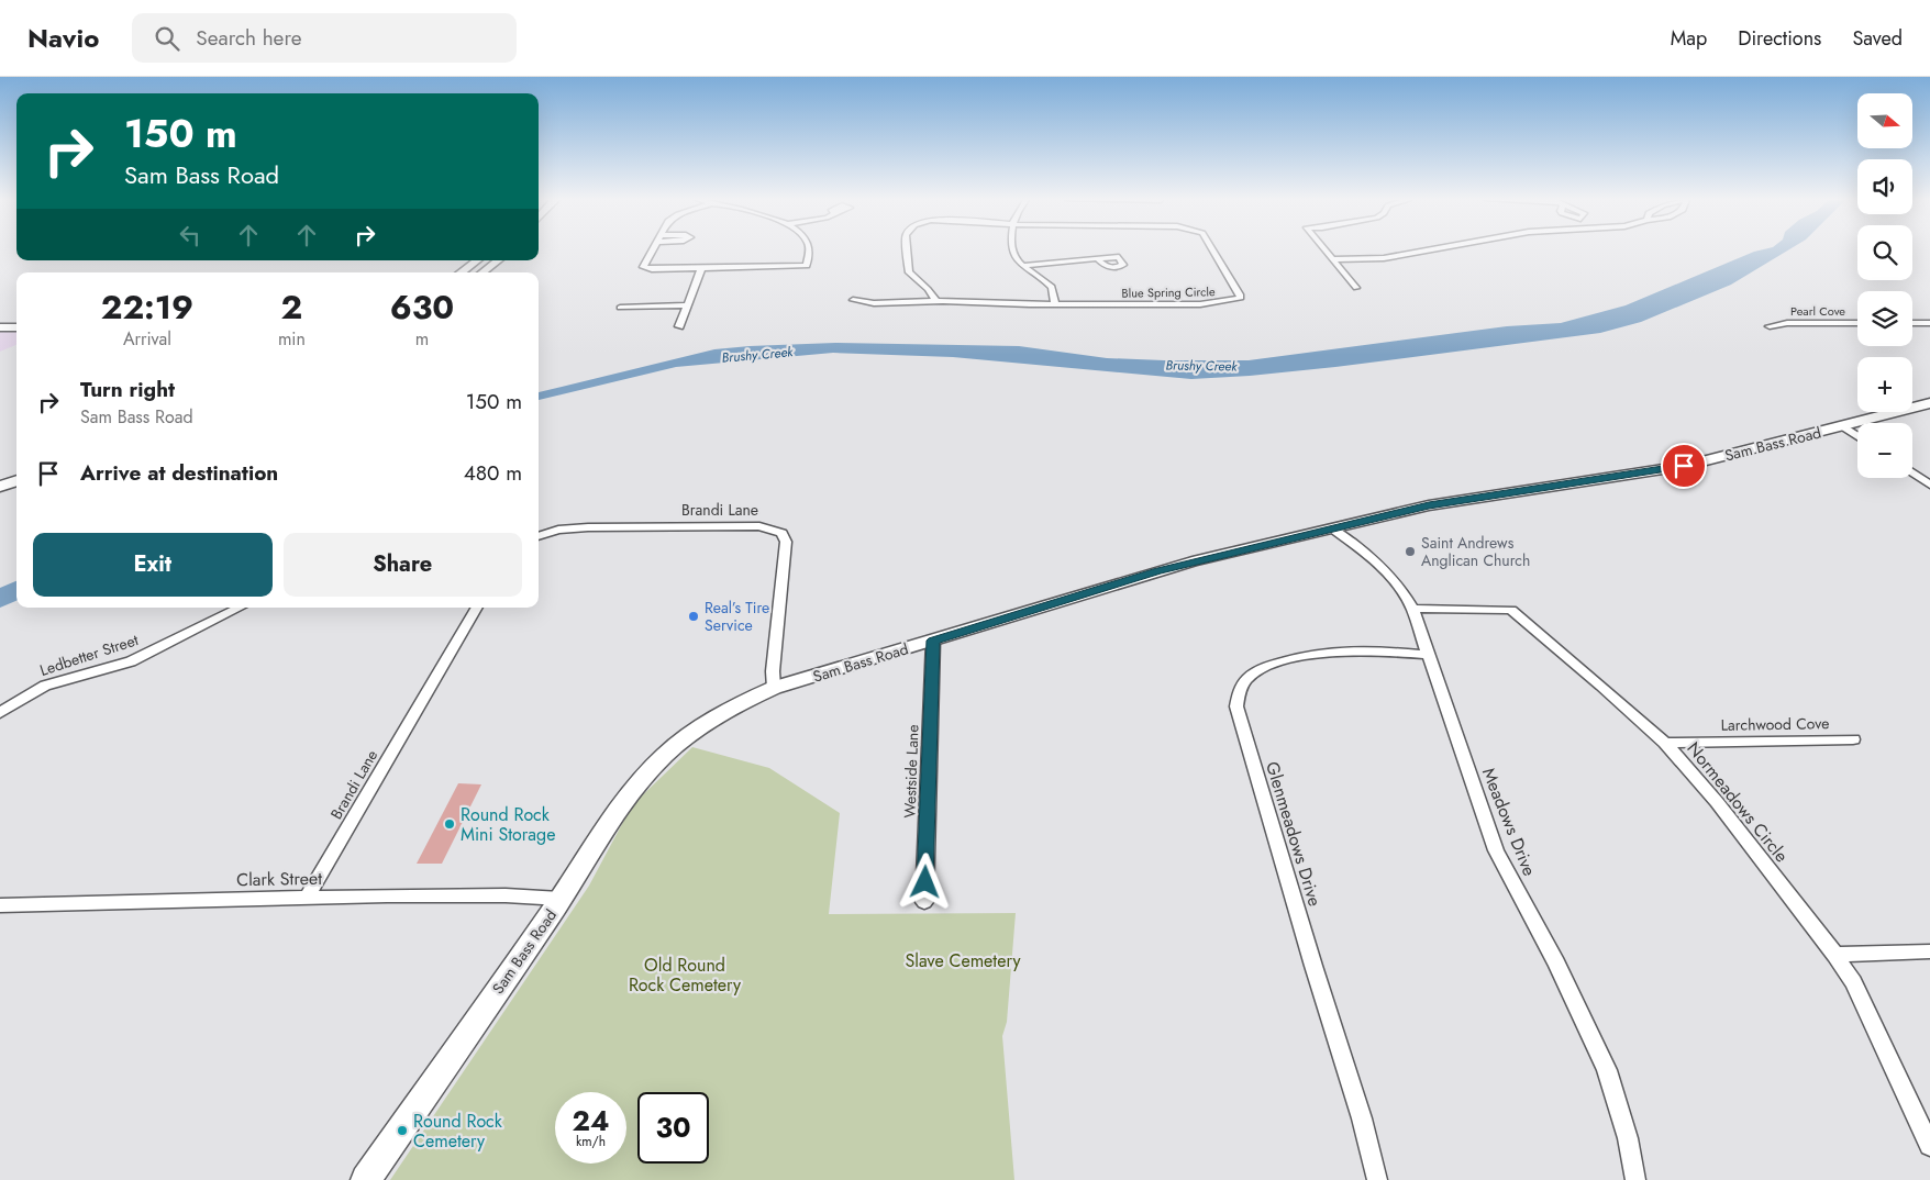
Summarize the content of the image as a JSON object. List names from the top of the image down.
{
  "streets": {
    "main road": ["Sam Bass Road"],
    "street": [
      "Blue Spring Circle",
      "Pearl Cove",
      "Brandi Lane",
      "Ledbetter Street",
      "Larchwood Cove",
      "Westside Lane",
      "Normeadows Circle",
      "Meadows Drive",
      "Glenmeadows Drive",
      "Clark Street"
    ]
  },
  "crossings": [
    ["Sam Bass Road", "Brandi Lane"],
    ["Sam Bass Road", "Westside Lane"],
    ["Sam Bass Road", "Meadows Drive"],
    ["Sam Bass Road", "Clark Street"],
    ["Brandi Lane", "Clark Street"],
    ["Larchwood Cove", "Normeadows Circle"],
    ["Normeadows Circle", "Meadows Drive"],
    ["Meadows Drive", "Glenmeadows Drive"]
  ],
  "water": ["Brushy Creek"],
  "parks": ["Slave Cemetery", "Old Round Rock Cemetery"],
  "places": [
    "Saint Andrews Anglican Church",
    "Real’s Tire Service",
    "Round Rock Mini Storage",
    "Round Rock Cemetery"
  ],
  "north": "right",
  "page": {
    "header": "Navio",
    "search": "Search here",
    "nav": ["Map", "Directions", "Saved"],
    "map_buttons": ["+", "−"],
    "turn": ["150 m", "Sam Bass Road"],
    "eta": [
      "22:19",
      "Arrival",
      "2",
      "min",
      "630",
      "m"
    ],
    "list": [
      {
        "name": "Turn right",
        "note": "Sam Bass Road",
        "value": "150 m"
      },
      {
        "name": "Arrive at destination",
        "value": "480 m"
      }
    ],
    "buttons": ["Exit", "Share"],
    "speed": "24 km/h",
    "limit": "30"
  }
}
